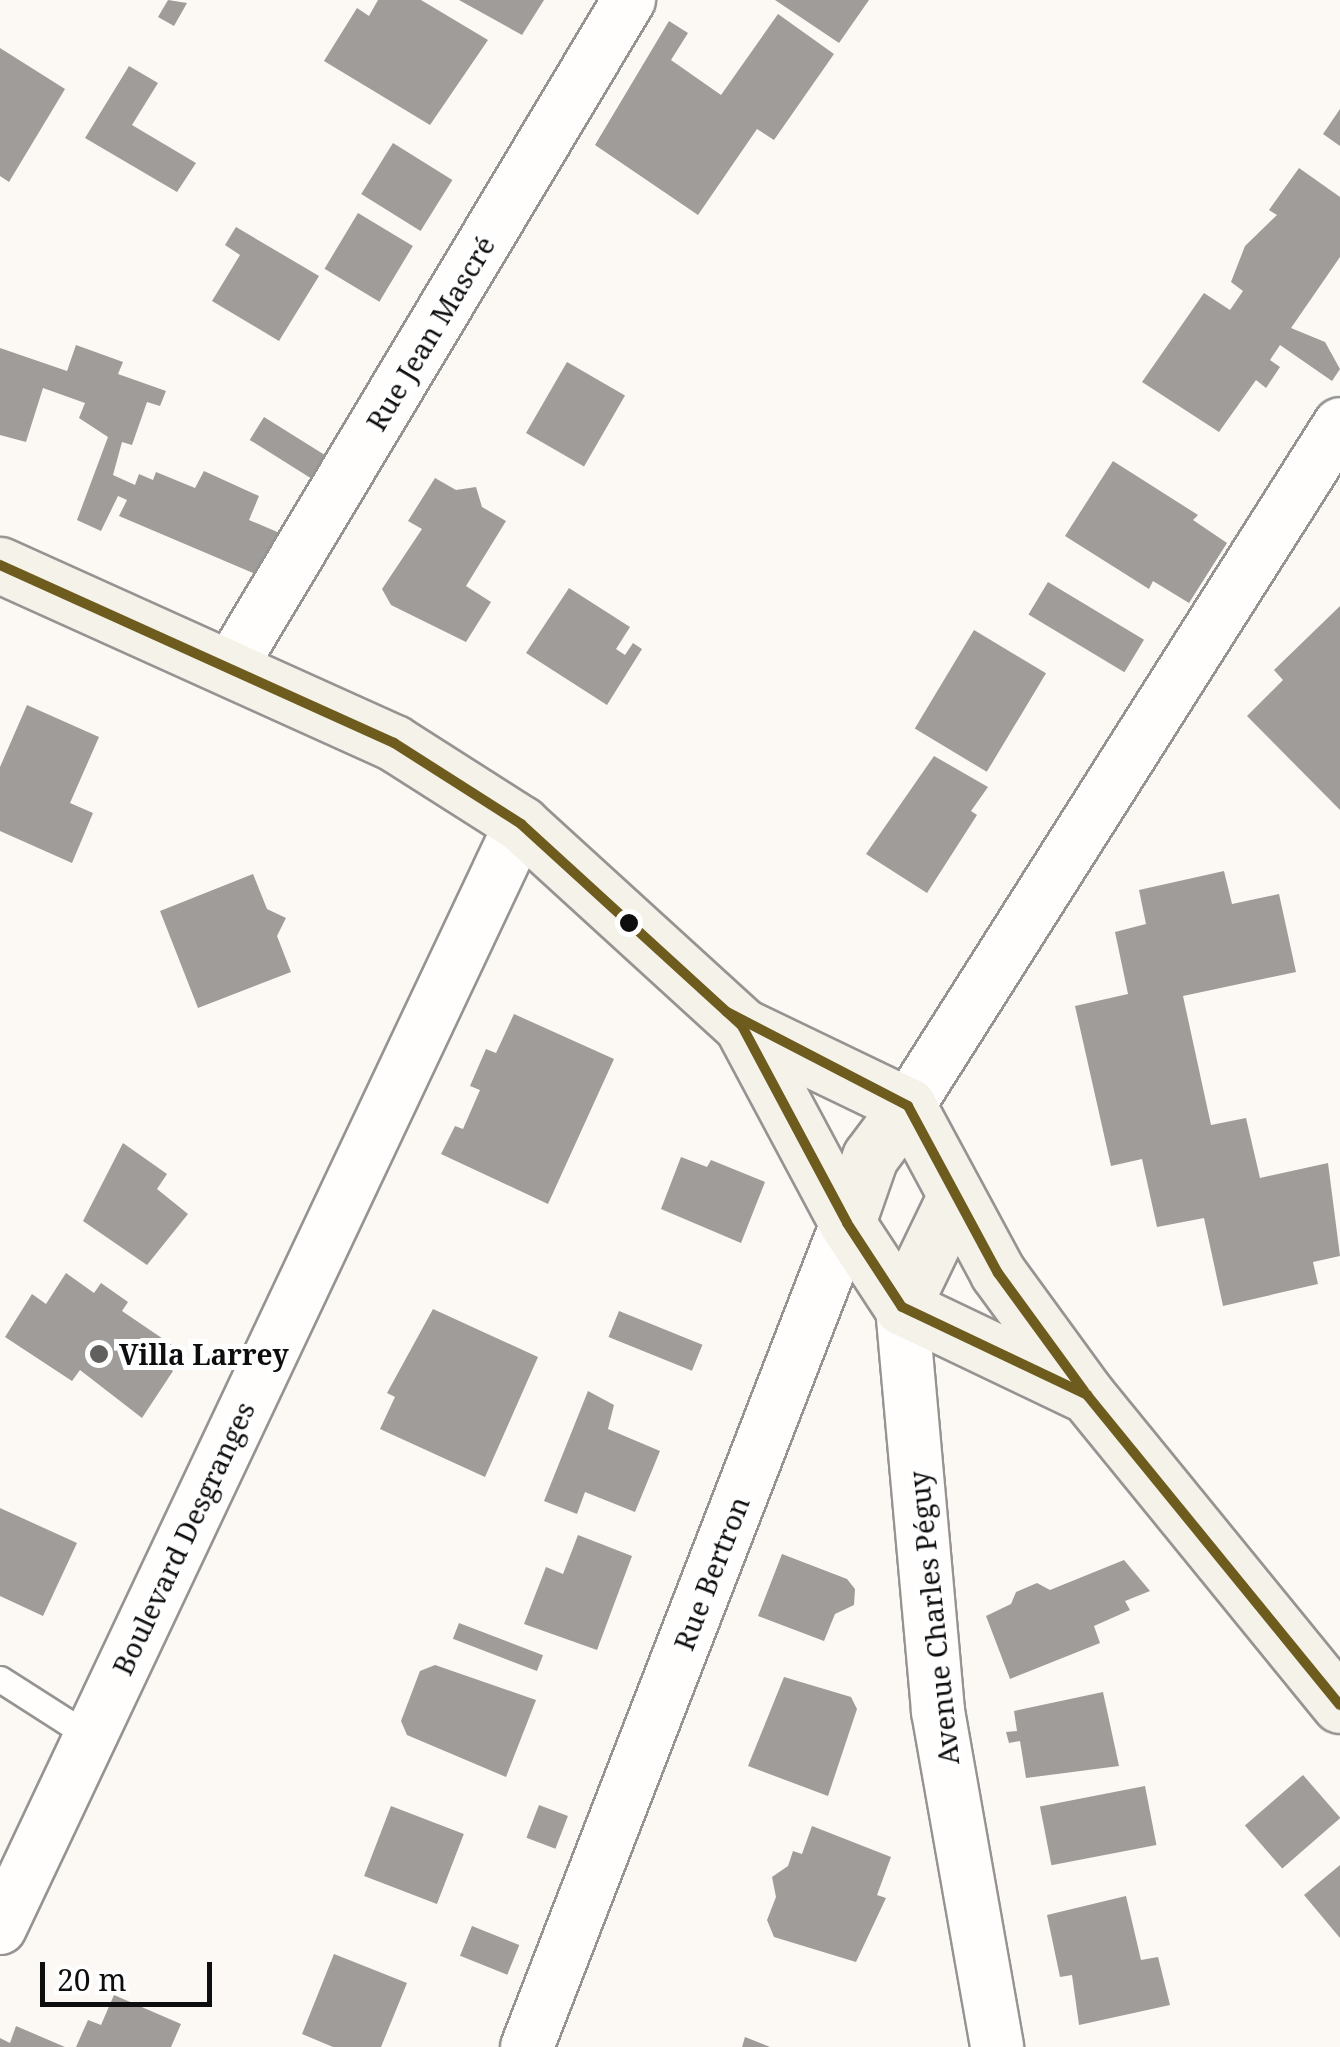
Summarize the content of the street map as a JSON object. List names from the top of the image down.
{
  "streets": {
    "main road": ["Rue Bertron"],
    "street": ["Rue Jean Mascré", "Boulevard Desgranges", "Avenue Charles Péguy"]
  },
  "places": ["Villa Larrey"],
  "scale_bar": "20 m"
}
